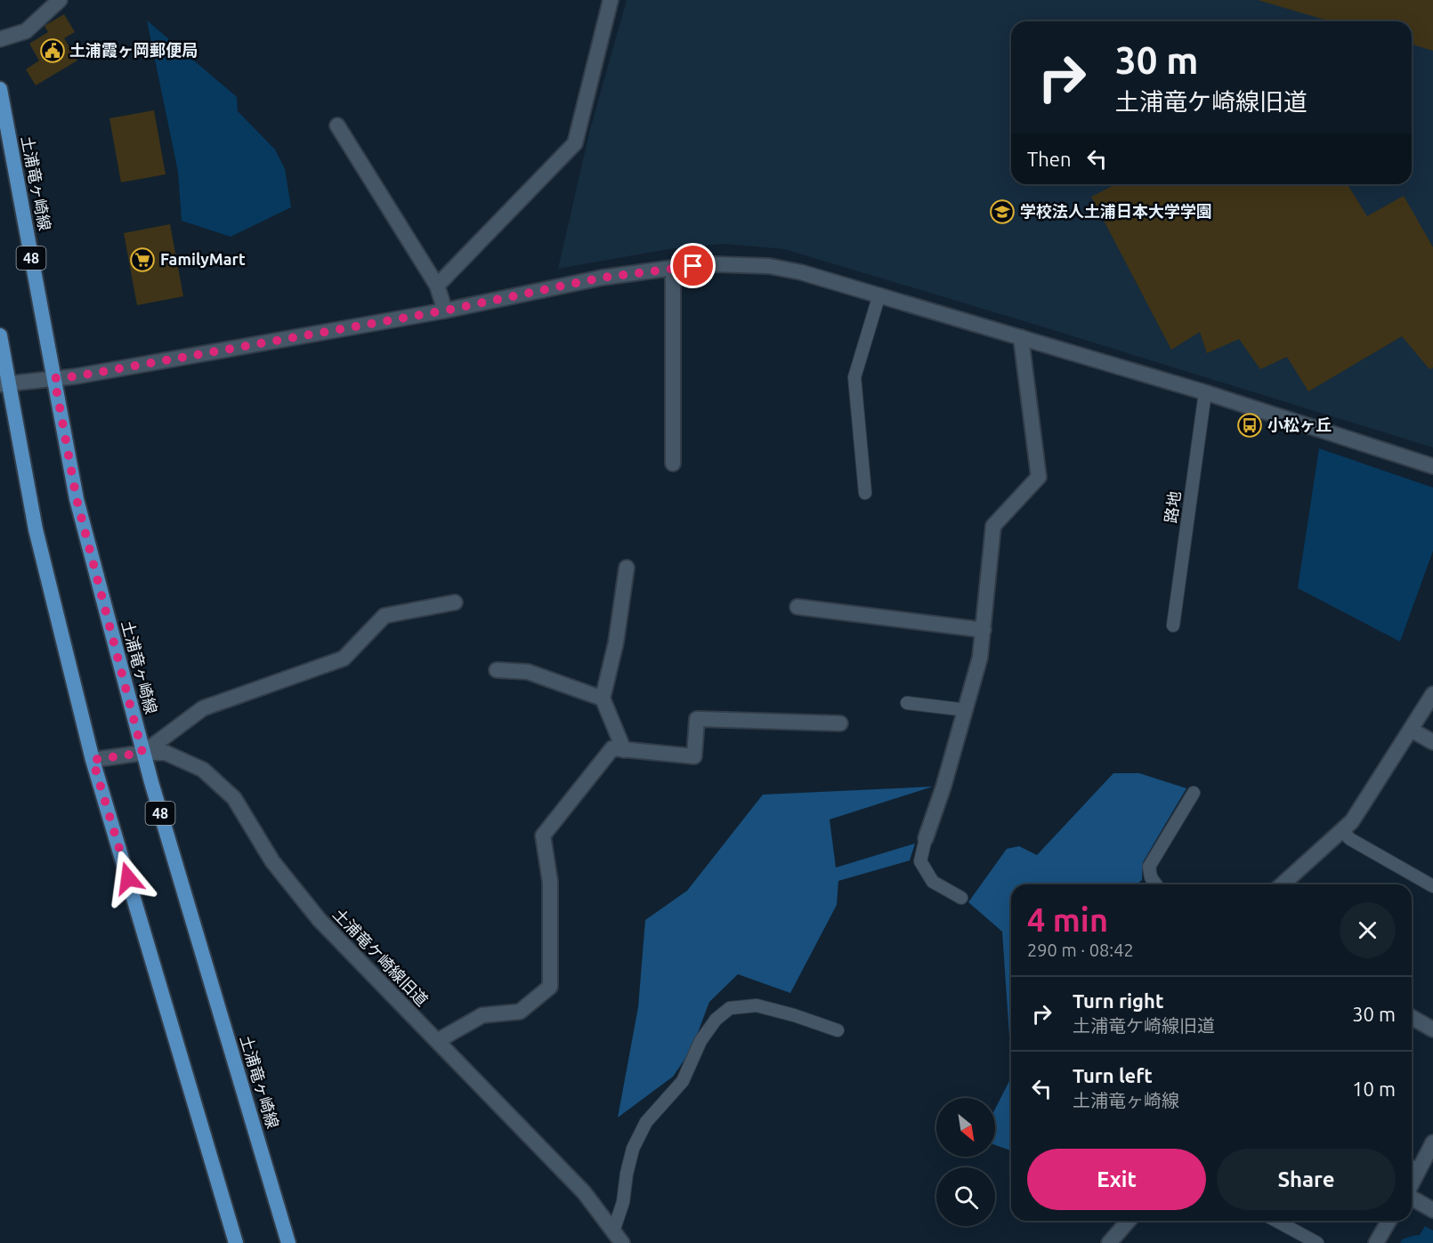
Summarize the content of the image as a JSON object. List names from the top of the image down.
{
  "streets": {
    "main road": ["土浦竜ヶ崎線", "48"],
    "street": ["土浦竜ケ崎線旧道"],
    "lane": ["路地"]
  },
  "crossings": [
    ["土浦竜ヶ崎線", "土浦竜ケ崎線旧道"]
  ],
  "places": {
    "public building": ["土浦霞ヶ岡郵便局"],
    "school or university": ["学校法人土浦日本大学学園"],
    "supermarket": ["FamilyMart"],
    "bus stop": ["小松ヶ丘"]
  },
  "north": "bottom right",
  "page": {
    "turn": ["30 m", "土浦竜ケ崎線旧道"],
    "then": "Then",
    "heading": ["4 min", "290 m · 08:42"],
    "list": [
      {
        "name": "Turn right",
        "note": "土浦竜ケ崎線旧道",
        "value": "30 m"
      },
      {
        "name": "Turn left",
        "note": "土浦竜ヶ崎線",
        "value": "10 m"
      }
    ],
    "buttons": ["Exit", "Share"]
  }
}
